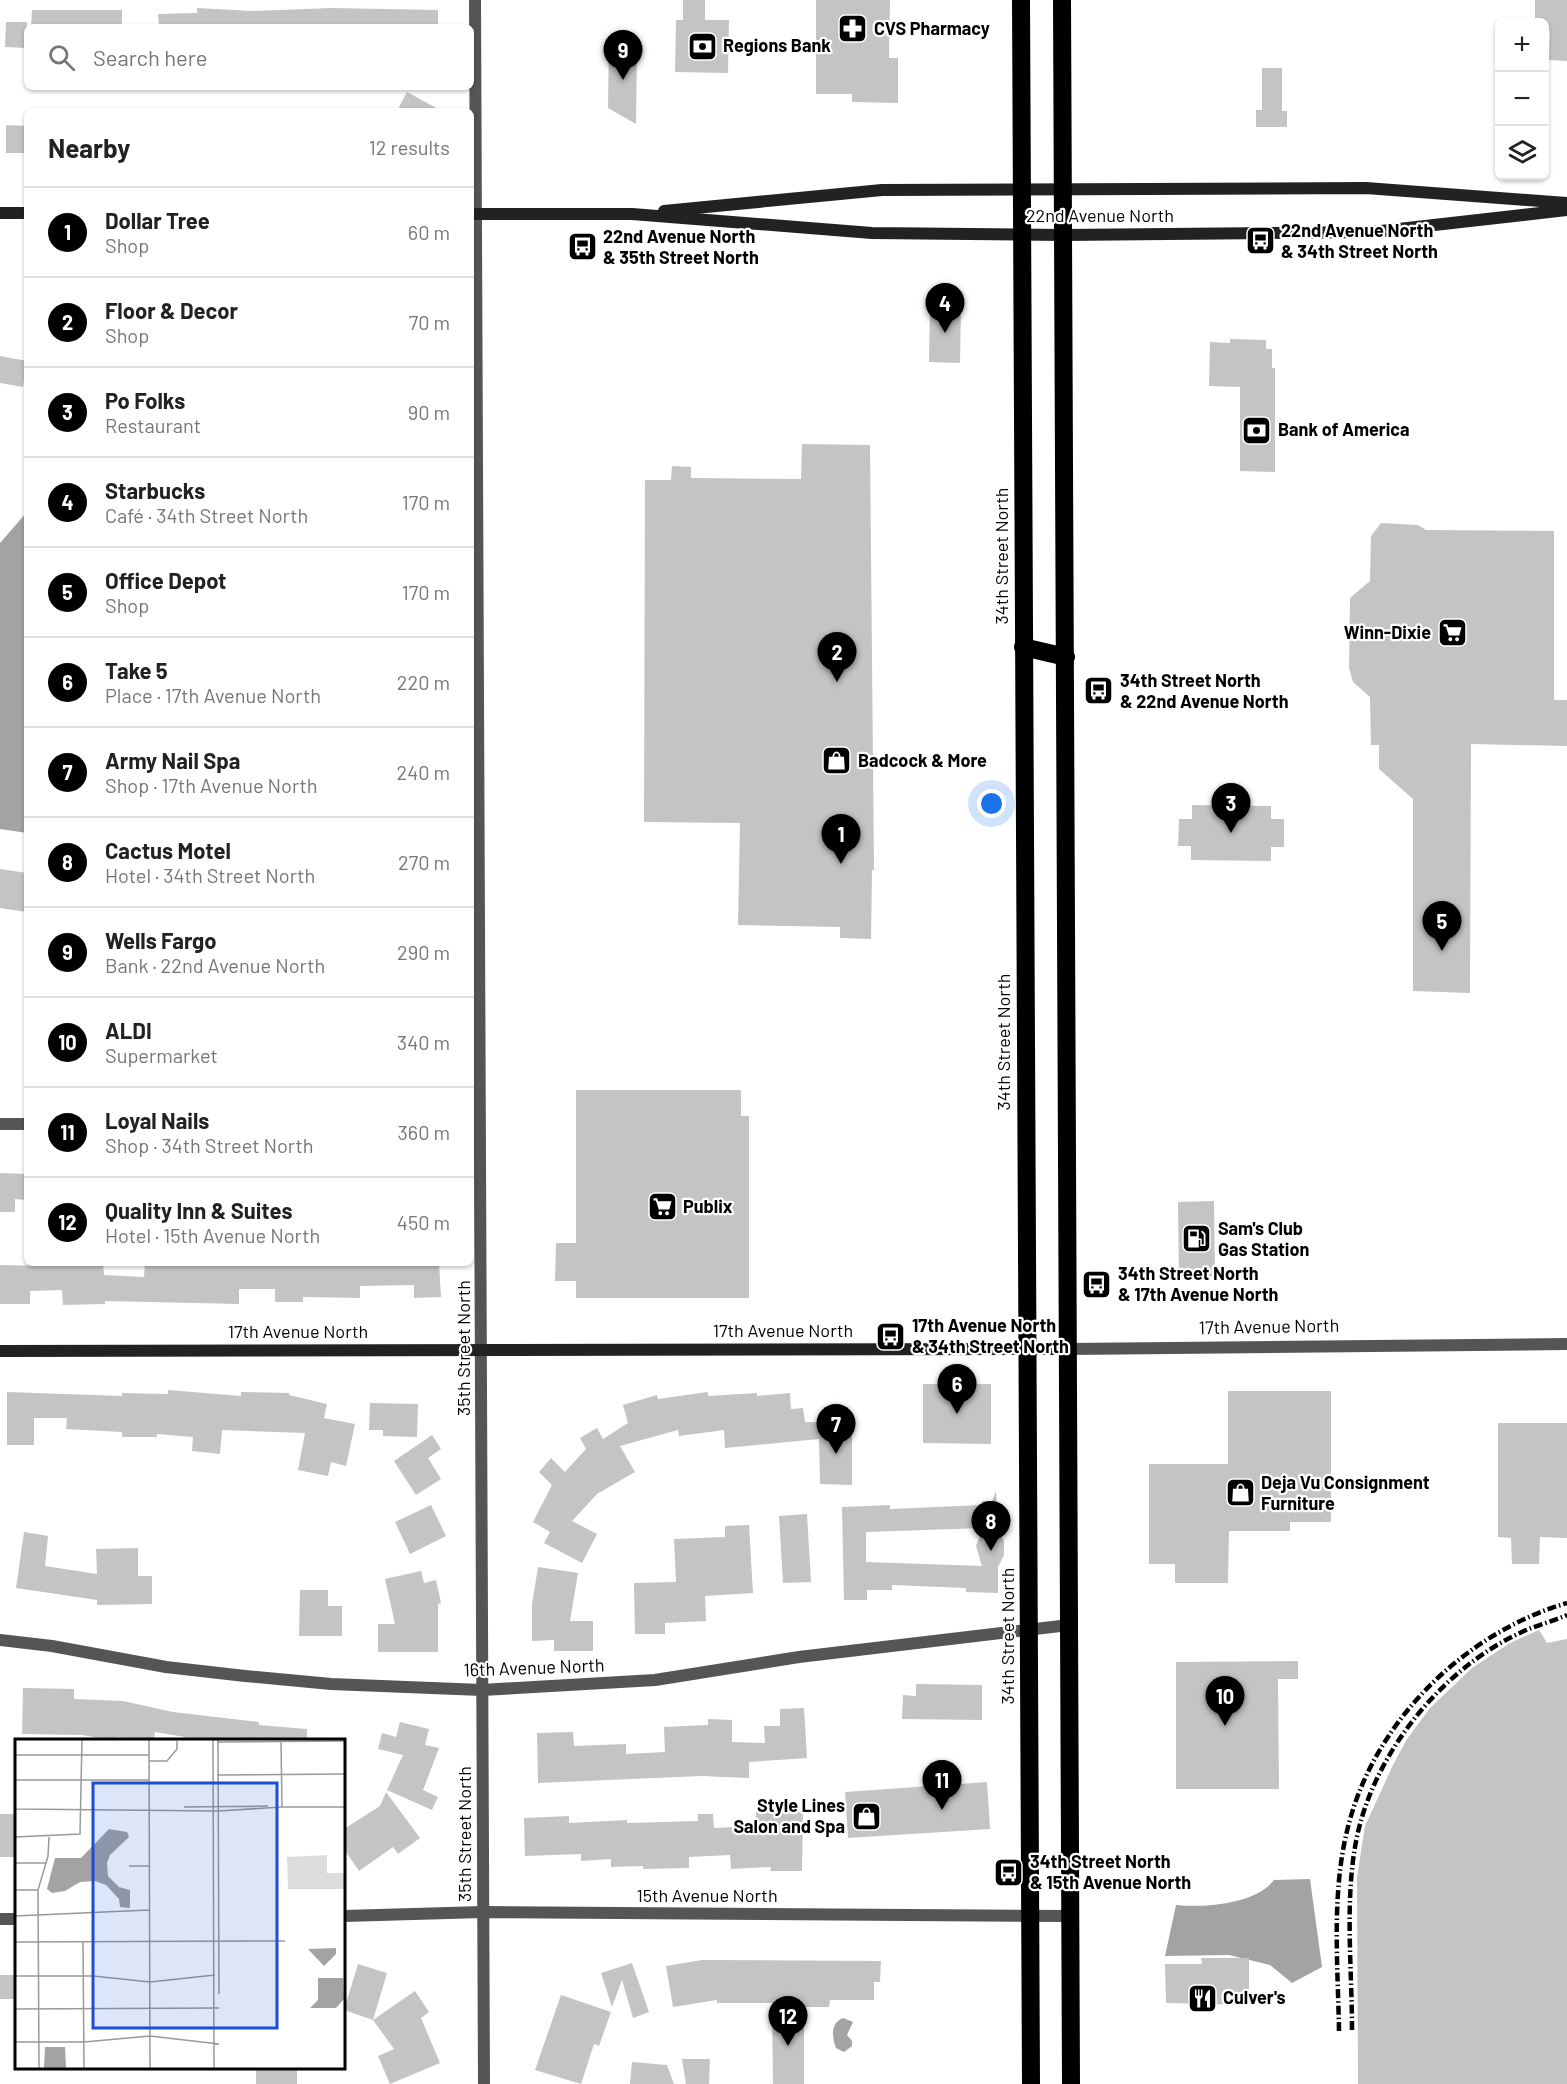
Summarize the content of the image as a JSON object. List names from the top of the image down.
{
  "streets": {
    "highway": ["34th Street North"],
    "main road": ["22nd Avenue North", "17th Avenue North"],
    "street": ["35th Street North", "16th Avenue North", "15th Avenue North"]
  },
  "crossings": [
    ["22nd Avenue North", "34th Street North"],
    ["34th Street North", "17th Avenue North"],
    ["34th Street North", "16th Avenue North"],
    ["34th Street North", "15th Avenue North"],
    ["17th Avenue North", "35th Street North"],
    ["35th Street North", "16th Avenue North"],
    ["35th Street North", "15th Avenue North"]
  ],
  "places": {
    "pharmacy": ["CVS Pharmacy"],
    "bank": ["Regions Bank", "Bank of America"],
    "bus stop": [
      "22nd Avenue North & 34th Street North",
      "22nd Avenue North & 35th Street North",
      "34th Street North & 22nd Avenue North",
      "34th Street North & 17th Avenue North",
      "17th Avenue North & 34th Street North",
      "34th Street North & 15th Avenue North"
    ],
    "supermarket": ["Winn-Dixie", "Publix"],
    "shop": ["Badcock & More", "Deja Vu Consignment Furniture", "Style Lines Salon and Spa"],
    "fuel station": ["Sam's Club Gas Station"],
    "restaurant": ["Culver's"]
  },
  "page": {
    "map_buttons": ["+", "−"],
    "search": "Search here",
    "pins": [
      "9",
      "4",
      "2",
      "3",
      "1",
      "5",
      "6",
      "7",
      "8",
      "10",
      "11",
      "12"
    ],
    "heading": ["Nearby", "12 results"],
    "list": [
      {
        "mark": "1",
        "name": "Dollar Tree",
        "note": "Shop",
        "value": "60 m"
      },
      {
        "mark": "2",
        "name": "Floor & Decor",
        "note": "Shop",
        "value": "70 m"
      },
      {
        "mark": "3",
        "name": "Po Folks",
        "note": "Restaurant",
        "value": "90 m"
      },
      {
        "mark": "4",
        "name": "Starbucks",
        "note": "Café · 34th Street North",
        "value": "170 m"
      },
      {
        "mark": "5",
        "name": "Office Depot",
        "note": "Shop",
        "value": "170 m"
      },
      {
        "mark": "6",
        "name": "Take 5",
        "note": "Place · 17th Avenue North",
        "value": "220 m"
      },
      {
        "mark": "7",
        "name": "Army Nail Spa",
        "note": "Shop · 17th Avenue North",
        "value": "240 m"
      },
      {
        "mark": "8",
        "name": "Cactus Motel",
        "note": "Hotel · 34th Street North",
        "value": "270 m"
      },
      {
        "mark": "9",
        "name": "Wells Fargo",
        "note": "Bank · 22nd Avenue North",
        "value": "290 m"
      },
      {
        "mark": "10",
        "name": "ALDI",
        "note": "Supermarket",
        "value": "340 m"
      },
      {
        "mark": "11",
        "name": "Loyal Nails",
        "note": "Shop · 34th Street North",
        "value": "360 m"
      },
      {
        "mark": "12",
        "name": "Quality Inn & Suites",
        "note": "Hotel · 15th Avenue North",
        "value": "450 m"
      }
    ]
  }
}
